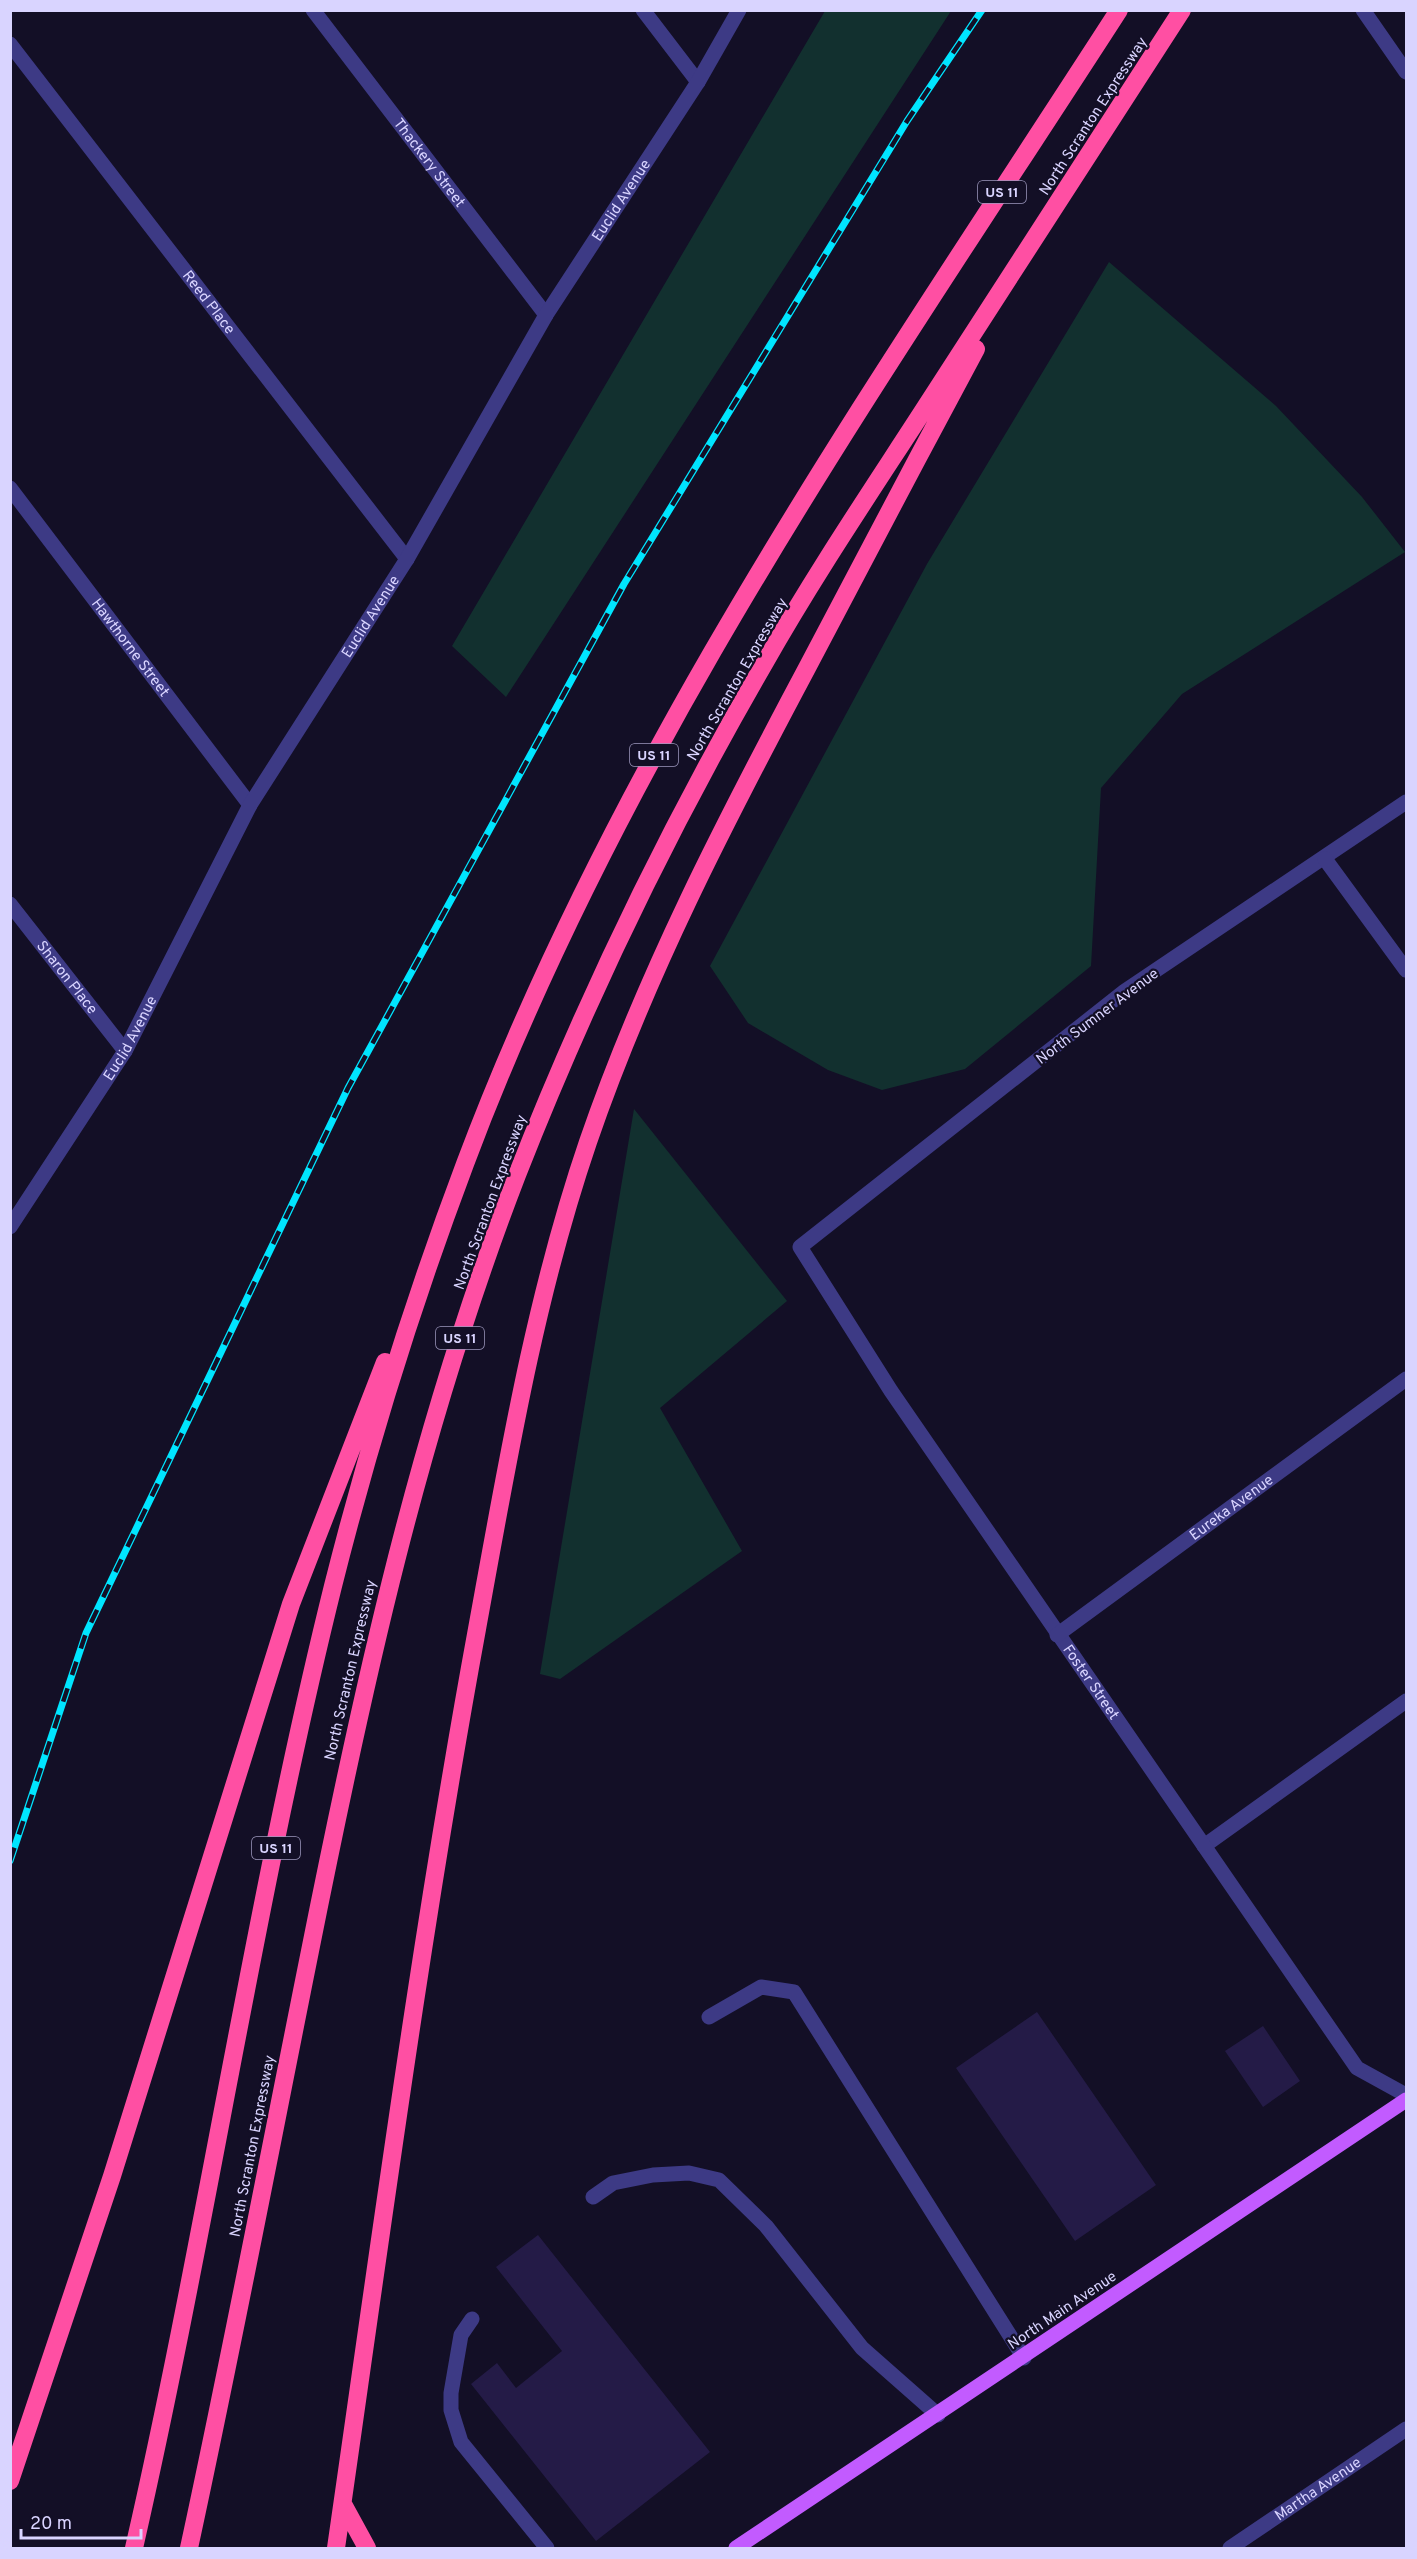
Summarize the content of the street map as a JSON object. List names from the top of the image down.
{
  "streets": {
    "highway": ["North Scranton Expressway", "US 11"],
    "main road": ["North Main Avenue"],
    "street": [
      "Thackery Street",
      "Euclid Avenue",
      "Reed Place",
      "Hawthorne Street",
      "Sharon Place",
      "North Sumner Avenue",
      "Eureka Avenue",
      "Foster Street",
      "Martha Avenue"
    ]
  },
  "crossings": [
    ["Thackery Street", "Euclid Avenue"],
    ["Euclid Avenue", "Reed Place"],
    ["Euclid Avenue", "Hawthorne Street"],
    ["Euclid Avenue", "Sharon Place"],
    ["North Sumner Avenue", "Foster Street"],
    ["Eureka Avenue", "Foster Street"]
  ],
  "scale_bar": "20 m"
}
